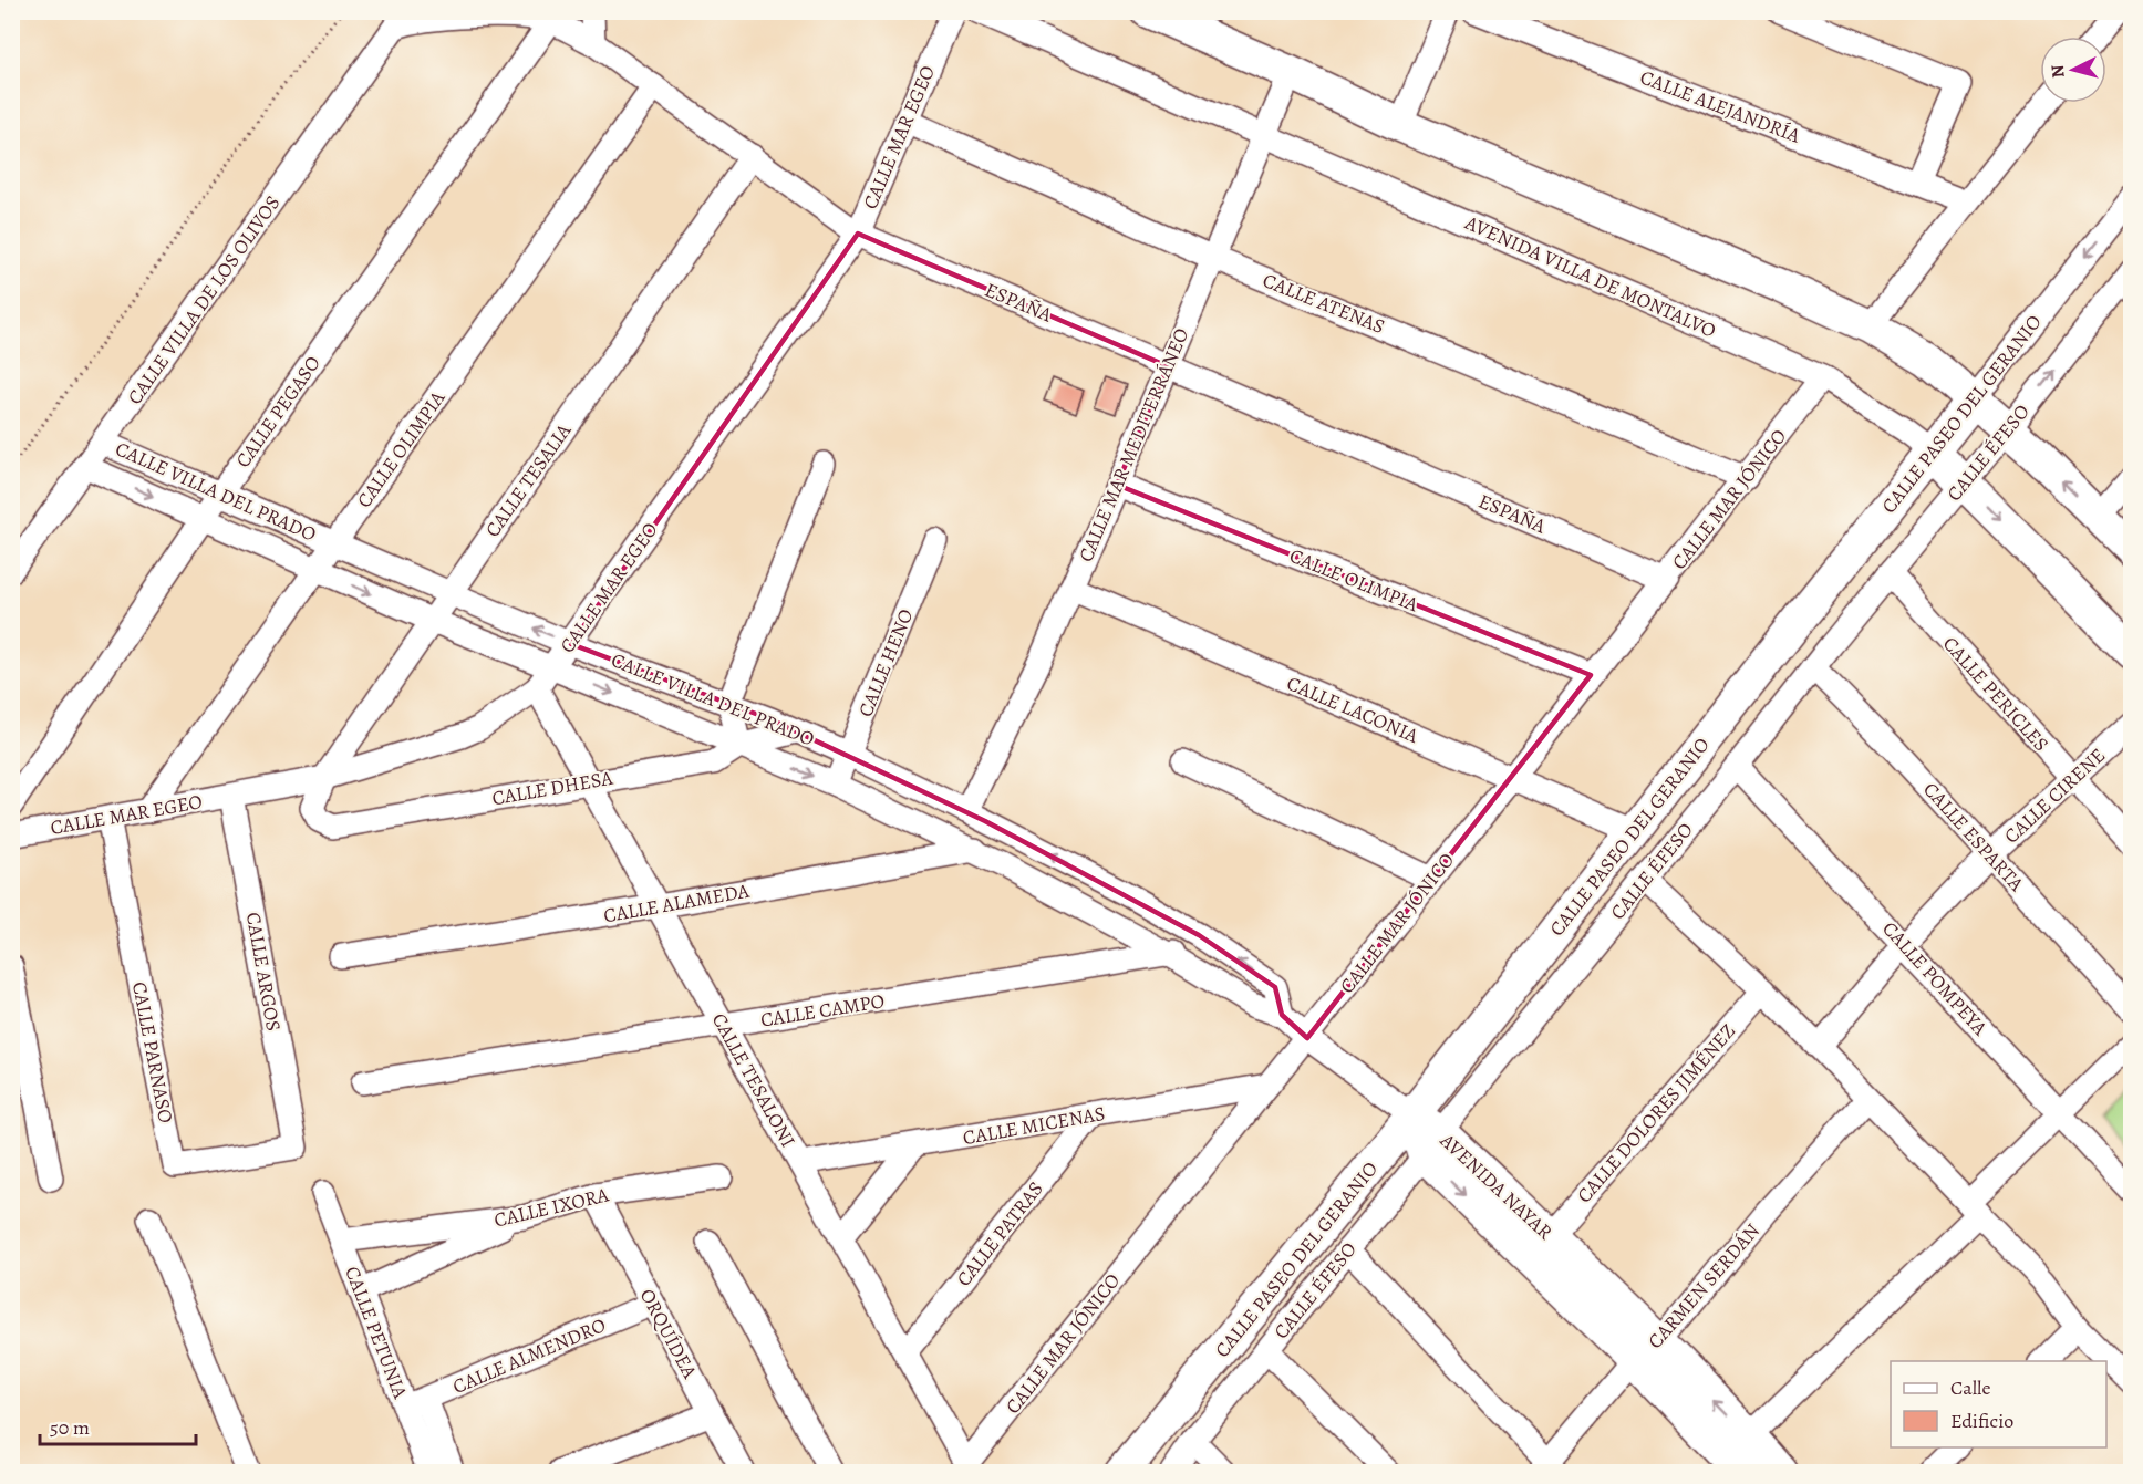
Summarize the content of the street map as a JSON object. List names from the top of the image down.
{
  "streets": {
    "street": [
      "CALLE ALEJANDRÍA",
      "CALLE MAR EGEO",
      "AVENIDA VILLA DE MONTALVO",
      "CALLE VILLA DE LOS OLIVOS",
      "ESPAÑA",
      "CALLE ATENAS",
      "CALLE PEGASO",
      "CALLE PASEO DEL GERANIO",
      "CALLE MAR MEDITERRÁNEO",
      "CALLE OLIMPIA",
      "CALLE ÉFESO",
      "CALLE TESALIA",
      "CALLE VILLA DEL PRADO",
      "CALLE MAR JÓNICO",
      "CALLE HENO",
      "CALLE PERICLES",
      "CALLE LACONIA",
      "CALLE DHESA",
      "CALLE CIRENE",
      "CALLE ESPARTA",
      "CALLE ALAMEDA",
      "CALLE ARGOS",
      "CALLE POMPEYA",
      "CALLE CAMPO",
      "CALLE PARNASO",
      "CALLE TESALONI",
      "CALLE DOLORES JIMÉNEZ",
      "CALLE MICENAS",
      "AVENIDA NAYAR",
      "CALLE IXORA",
      "CALLE PATRAS",
      "CARMEN SERDÁN",
      "CALLE PETUNIA",
      "ORQUÍDEA",
      "CALLE ALMENDRO"
    ]
  },
  "crossings": [
    ["CALLE MAR EGEO", "ESPAÑA"],
    ["CALLE MAR EGEO", "CALLE ATENAS"],
    ["CALLE MAR EGEO", "CALLE OLIMPIA"],
    ["CALLE MAR EGEO", "CALLE TESALIA"],
    ["CALLE MAR EGEO", "CALLE VILLA DEL PRADO"],
    ["CALLE MAR EGEO", "CALLE ARGOS"],
    ["CALLE MAR EGEO", "CALLE PARNASO"],
    ["CALLE MAR EGEO", "CALLE TESALONI"],
    ["AVENIDA VILLA DE MONTALVO", "CALLE PASEO DEL GERANIO"],
    ["AVENIDA VILLA DE MONTALVO", "CALLE MAR MEDITERRÁNEO"],
    ["AVENIDA VILLA DE MONTALVO", "CALLE ÉFESO"],
    ["AVENIDA VILLA DE MONTALVO", "CALLE MAR JÓNICO"],
    ["CALLE VILLA DE LOS OLIVOS", "ESPAÑA"],
    ["CALLE VILLA DE LOS OLIVOS", "CALLE VILLA DEL PRADO"],
    ["ESPAÑA", "CALLE PEGASO"],
    ["ESPAÑA", "CALLE MAR MEDITERRÁNEO"],
    ["ESPAÑA", "CALLE OLIMPIA"],
    ["ESPAÑA", "CALLE TESALIA"],
    ["ESPAÑA", "CALLE MAR JÓNICO"],
    ["CALLE ATENAS", "CALLE MAR MEDITERRÁNEO"],
    ["CALLE ATENAS", "CALLE MAR JÓNICO"],
    ["CALLE PEGASO", "CALLE VILLA DEL PRADO"],
    ["CALLE PASEO DEL GERANIO", "CALLE ÉFESO"],
    ["CALLE PASEO DEL GERANIO", "CALLE VILLA DEL PRADO"],
    ["CALLE PASEO DEL GERANIO", "CALLE LACONIA"],
    ["CALLE PASEO DEL GERANIO", "AVENIDA NAYAR"],
    ["CALLE MAR MEDITERRÁNEO", "CALLE OLIMPIA"],
    ["CALLE MAR MEDITERRÁNEO", "CALLE VILLA DEL PRADO"],
    ["CALLE MAR MEDITERRÁNEO", "CALLE LACONIA"],
    ["CALLE OLIMPIA", "CALLE VILLA DEL PRADO"],
    ["CALLE OLIMPIA", "CALLE MAR JÓNICO"],
    ["CALLE ÉFESO", "CALLE VILLA DEL PRADO"],
    ["CALLE ÉFESO", "CALLE PERICLES"],
    ["CALLE ÉFESO", "CALLE ESPARTA"],
    ["CALLE ÉFESO", "CALLE POMPEYA"],
    ["CALLE ÉFESO", "AVENIDA NAYAR"],
    ["CALLE TESALIA", "CALLE VILLA DEL PRADO"],
    ["CALLE TESALIA", "CALLE DHESA"],
    ["CALLE VILLA DEL PRADO", "CALLE MAR JÓNICO"],
    ["CALLE VILLA DEL PRADO", "CALLE HENO"],
    ["CALLE VILLA DEL PRADO", "CALLE DHESA"],
    ["CALLE VILLA DEL PRADO", "CALLE ALAMEDA"],
    ["CALLE VILLA DEL PRADO", "CALLE CAMPO"],
    ["CALLE VILLA DEL PRADO", "AVENIDA NAYAR"],
    ["CALLE MAR JÓNICO", "CALLE LACONIA"],
    ["CALLE MAR JÓNICO", "CALLE TESALONI"],
    ["CALLE MAR JÓNICO", "CALLE MICENAS"],
    ["CALLE PERICLES", "CALLE CIRENE"],
    ["CALLE DHESA", "CALLE TESALONI"],
    ["CALLE CIRENE", "CALLE ESPARTA"],
    ["CALLE CIRENE", "CALLE POMPEYA"],
    ["CALLE ALAMEDA", "CALLE TESALONI"],
    ["CALLE ARGOS", "CALLE PARNASO"],
    ["CALLE CAMPO", "CALLE TESALONI"],
    ["CALLE TESALONI", "CALLE MICENAS"],
    ["CALLE TESALONI", "CALLE PATRAS"],
    ["CALLE DOLORES JIMÉNEZ", "AVENIDA NAYAR"],
    ["CALLE MICENAS", "CALLE PATRAS"],
    ["AVENIDA NAYAR", "CARMEN SERDÁN"],
    ["CALLE IXORA", "CALLE PETUNIA"],
    ["CALLE IXORA", "ORQUÍDEA"],
    ["CALLE PETUNIA", "CALLE ALMENDRO"],
    ["ORQUÍDEA", "CALLE ALMENDRO"]
  ],
  "legend": ["Calle", "Edificio"],
  "scale_bar": "50 m",
  "north": "left"
}
